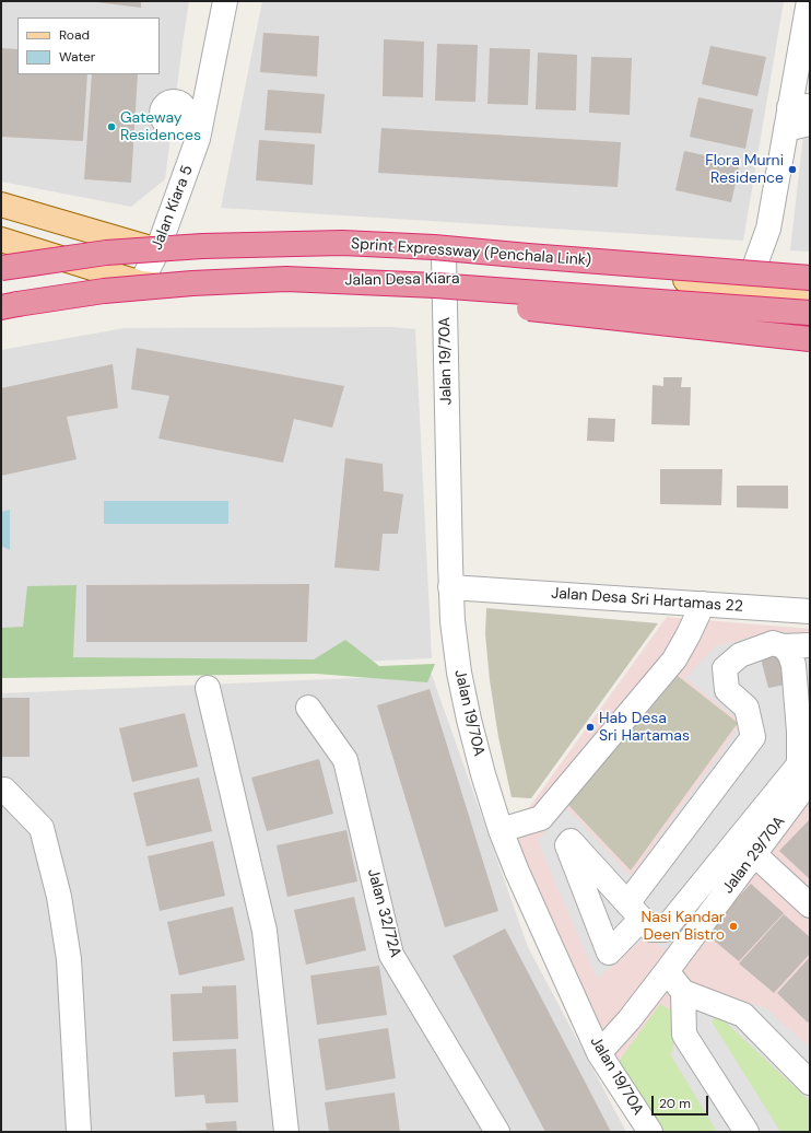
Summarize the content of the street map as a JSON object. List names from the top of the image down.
{
  "streets": {
    "highway": ["Sprint Expressway (Penchala Link)"],
    "main road": ["Jalan Desa Kiara"],
    "street": [
      "Jalan Kiara 5",
      "Jalan 19/70A",
      "Jalan Desa Sri Hartamas 22",
      "Jalan 29/70A",
      "Jalan 32/72A"
    ]
  },
  "crossings": [
    ["Jalan Kiara 5", "Jalan Desa Kiara"],
    ["Jalan Desa Kiara", "Jalan 19/70A"],
    ["Jalan 19/70A", "Jalan Desa Sri Hartamas 22"],
    ["Jalan 19/70A", "Jalan 29/70A"]
  ],
  "places": [
    "Gateway Residences",
    "Flora Murni Residence",
    "Hab Desa Sri Hartamas",
    "Nasi Kandar Deen Bistro"
  ],
  "legend": ["Road", "Water"],
  "scale_bar": "20 m"
}
